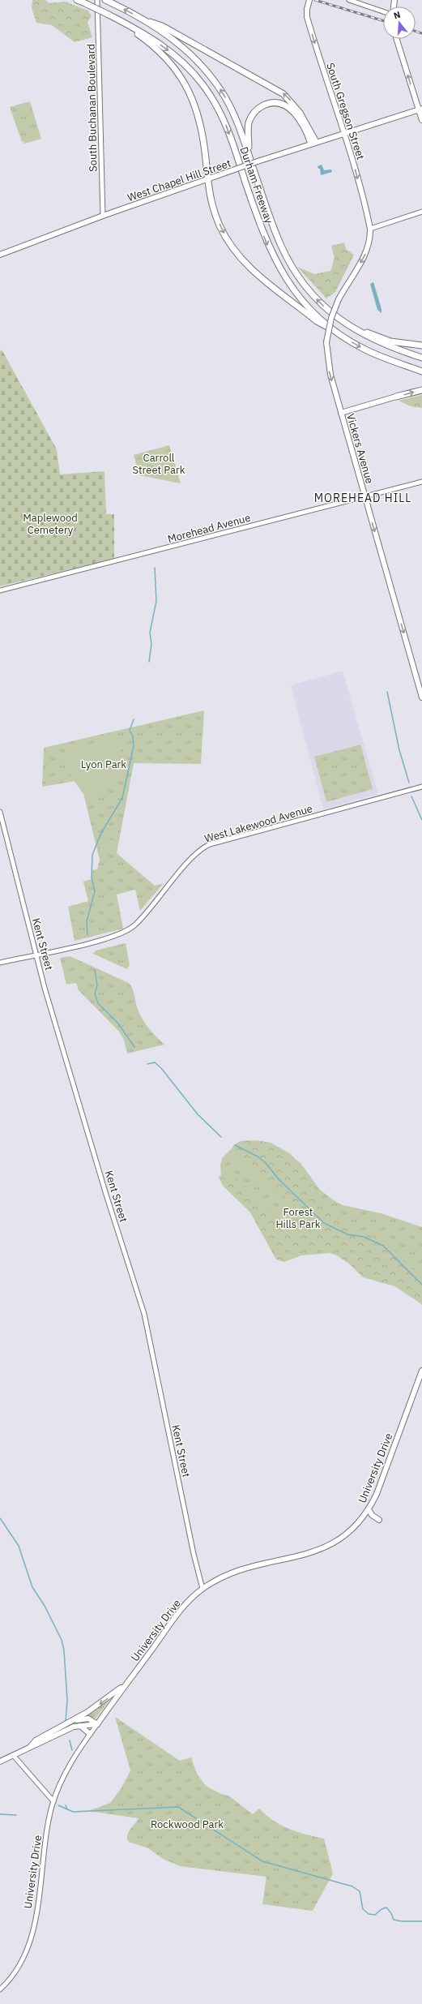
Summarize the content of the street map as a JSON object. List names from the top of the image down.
{
  "streets": {
    "highway": ["Durham Freeway"],
    "main road": [
      "South Gregson Street",
      "West Chapel Hill Street",
      "Vickers Avenue",
      "University Drive"
    ],
    "street": [
      "South Buchanan Boulevard",
      "Morehead Avenue",
      "West Lakewood Avenue",
      "Kent Street"
    ]
  },
  "crossings": [
    ["South Buchanan Boulevard", "West Chapel Hill Street"],
    ["South Gregson Street", "West Chapel Hill Street"],
    ["South Gregson Street", "Vickers Avenue"],
    ["Vickers Avenue", "Morehead Avenue"],
    ["West Lakewood Avenue", "Kent Street"],
    ["Kent Street", "University Drive"]
  ],
  "one_way": ["South Gregson Street", "Vickers Avenue"],
  "districts": ["MOREHEAD HILL"],
  "parks": [
    "Carroll Street Park",
    "Maplewood Cemetery",
    "Lyon Park",
    "Forest Hills Park",
    "Rockwood Park"
  ],
  "north": "top"
}
